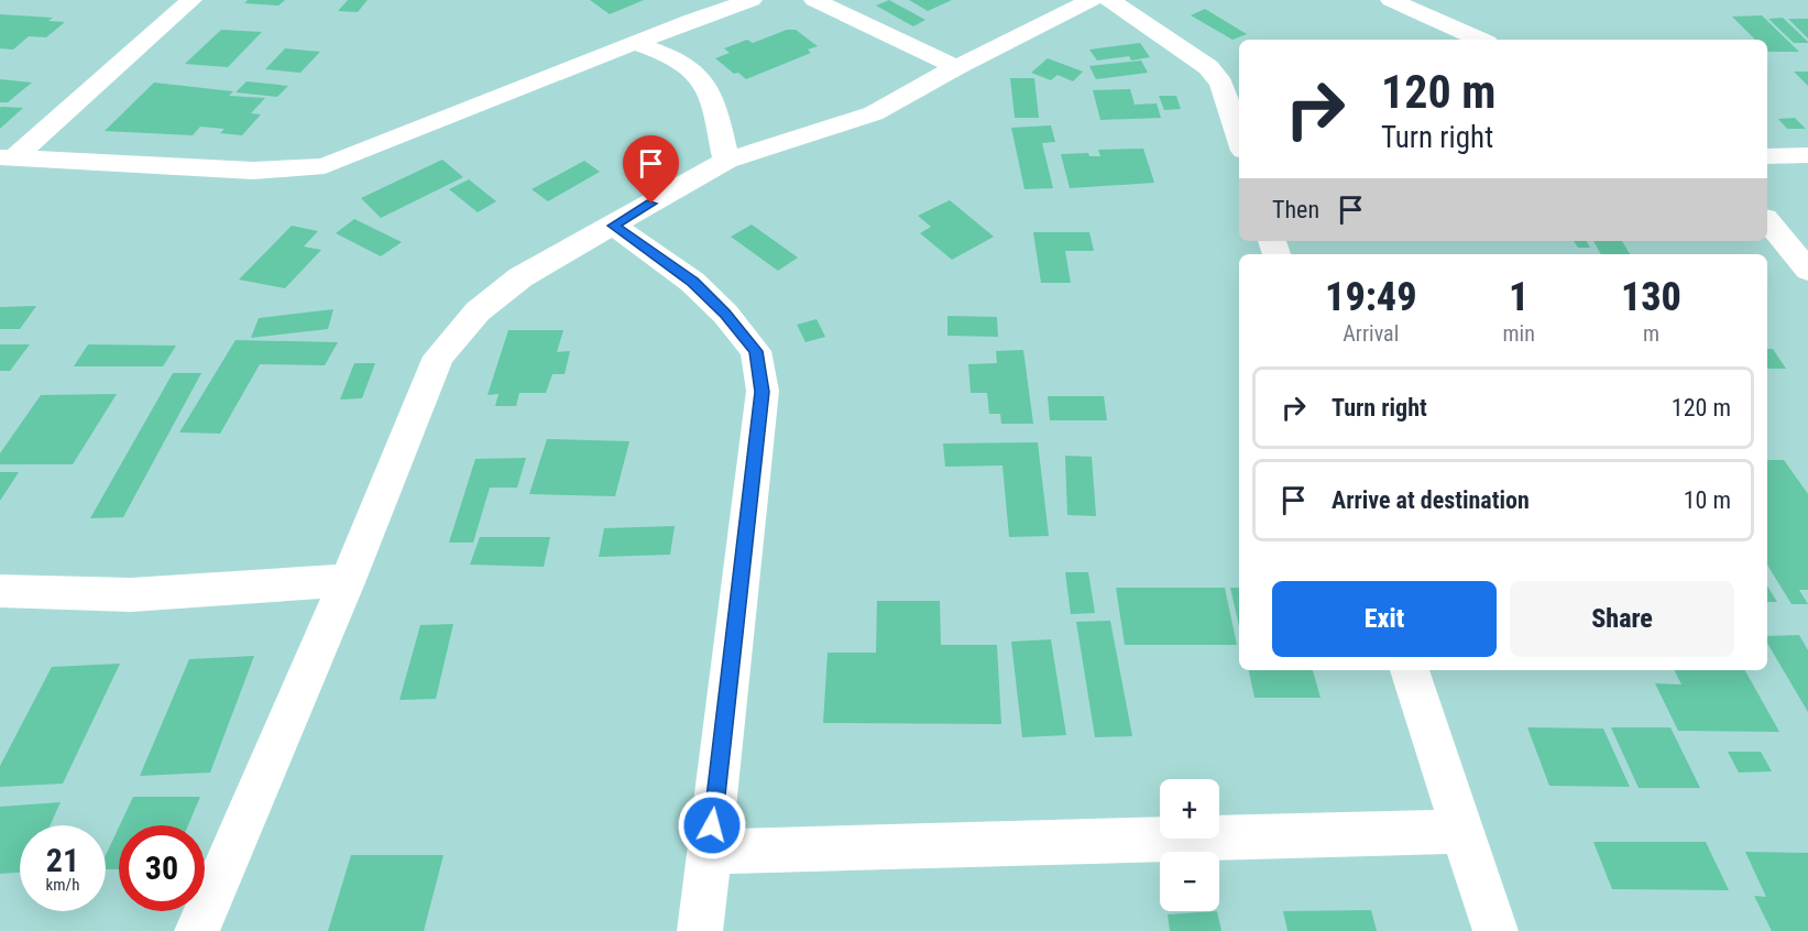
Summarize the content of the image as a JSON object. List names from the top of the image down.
{
  "page": {
    "turn": ["120 m", "Turn right"],
    "then": "Then",
    "eta": [
      "19:49",
      "Arrival",
      "1",
      "min",
      "130",
      "m"
    ],
    "list": [
      {
        "name": "Turn right",
        "value": "120 m"
      },
      {
        "name": "Arrive at destination",
        "value": "10 m"
      }
    ],
    "buttons": ["Exit", "Share"],
    "map_buttons": ["+", "−"],
    "speed": "21 km/h",
    "limit": "30"
  }
}
